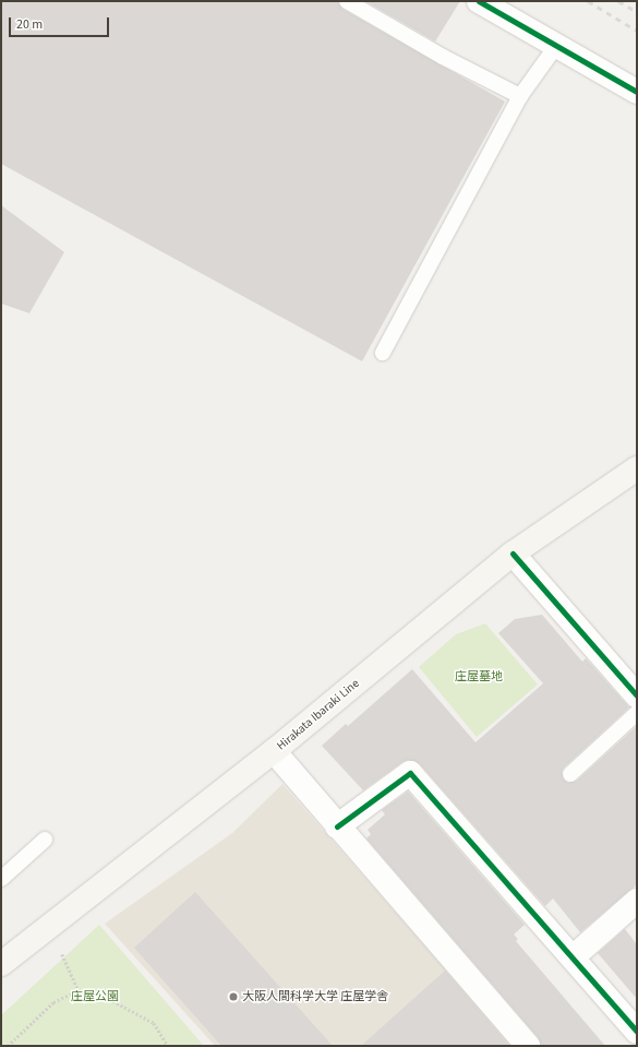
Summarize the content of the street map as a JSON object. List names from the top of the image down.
{
  "streets": {
    "main road": ["Hirakata Ibaraki Line"]
  },
  "parks": ["庄屋墓地", "庄屋公園"],
  "places": ["大阪人間科学大学 庄屋学舎"],
  "scale_bar": "20 m"
}
